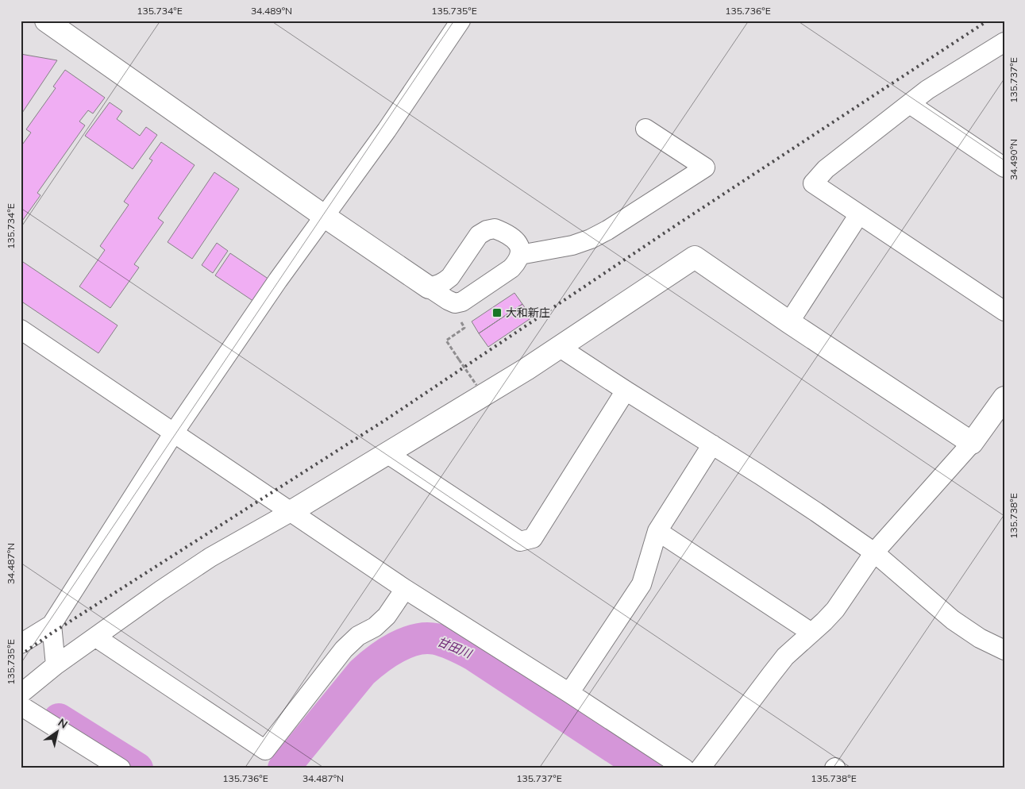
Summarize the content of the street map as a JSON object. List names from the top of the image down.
{
  "water": ["甘田川"],
  "places": {
    "transit": ["大和新庄"]
  },
  "north": "top right",
  "coordinates": [
    "135.734°E",
    "34.489°N",
    "135.735°E",
    "135.736°E",
    "135.737°E",
    "34.490°N",
    "135.738°E",
    "34.487°N"
  ]
}
